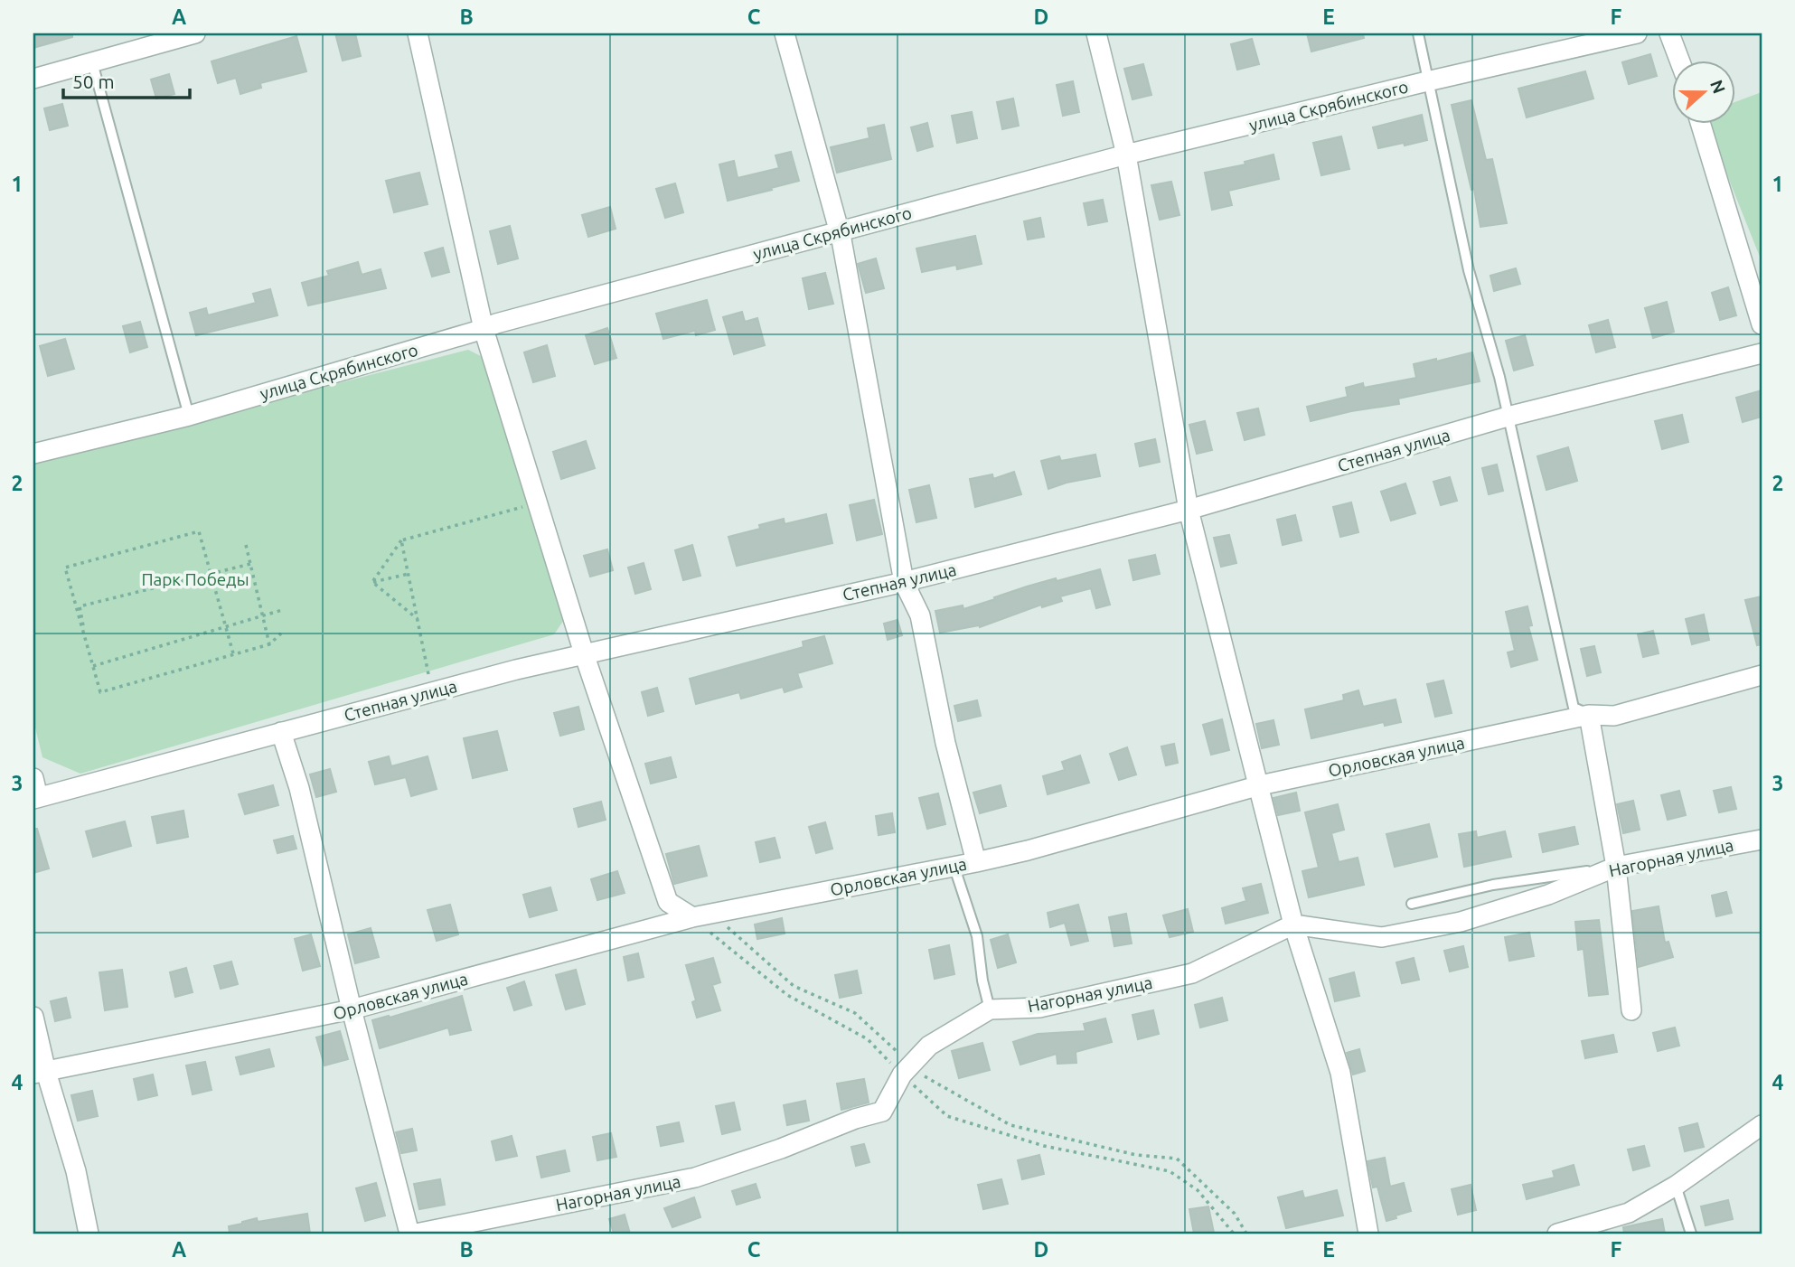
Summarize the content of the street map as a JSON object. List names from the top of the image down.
{
  "streets": {
    "street": [
      "улица Скрябинского",
      "Степная улица",
      "Орловская улица",
      "Нагорная улица"
    ]
  },
  "parks": ["Парк Победы"],
  "scale_bar": "50 m",
  "north": "right",
  "grid": {
    "columns": [
      "A",
      "B",
      "C",
      "D",
      "E",
      "F"
    ],
    "rows": [
      "1",
      "2",
      "3",
      "4"
    ]
  }
}
